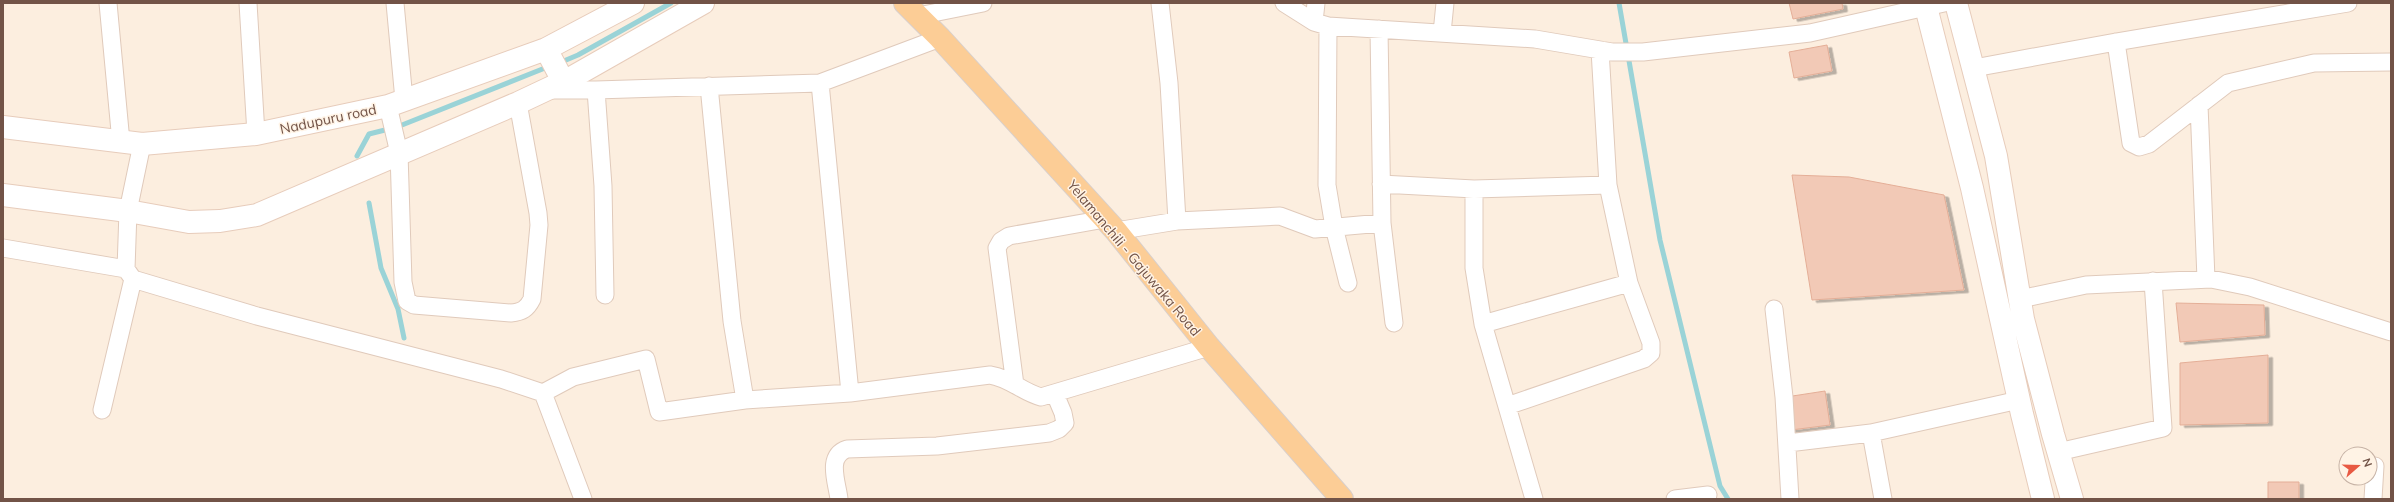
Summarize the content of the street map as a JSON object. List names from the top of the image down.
{
  "streets": {
    "main road": ["Yelamanchili - Gajuwaka Road"],
    "street": ["Nadupuru road"]
  },
  "north": "right"
}
